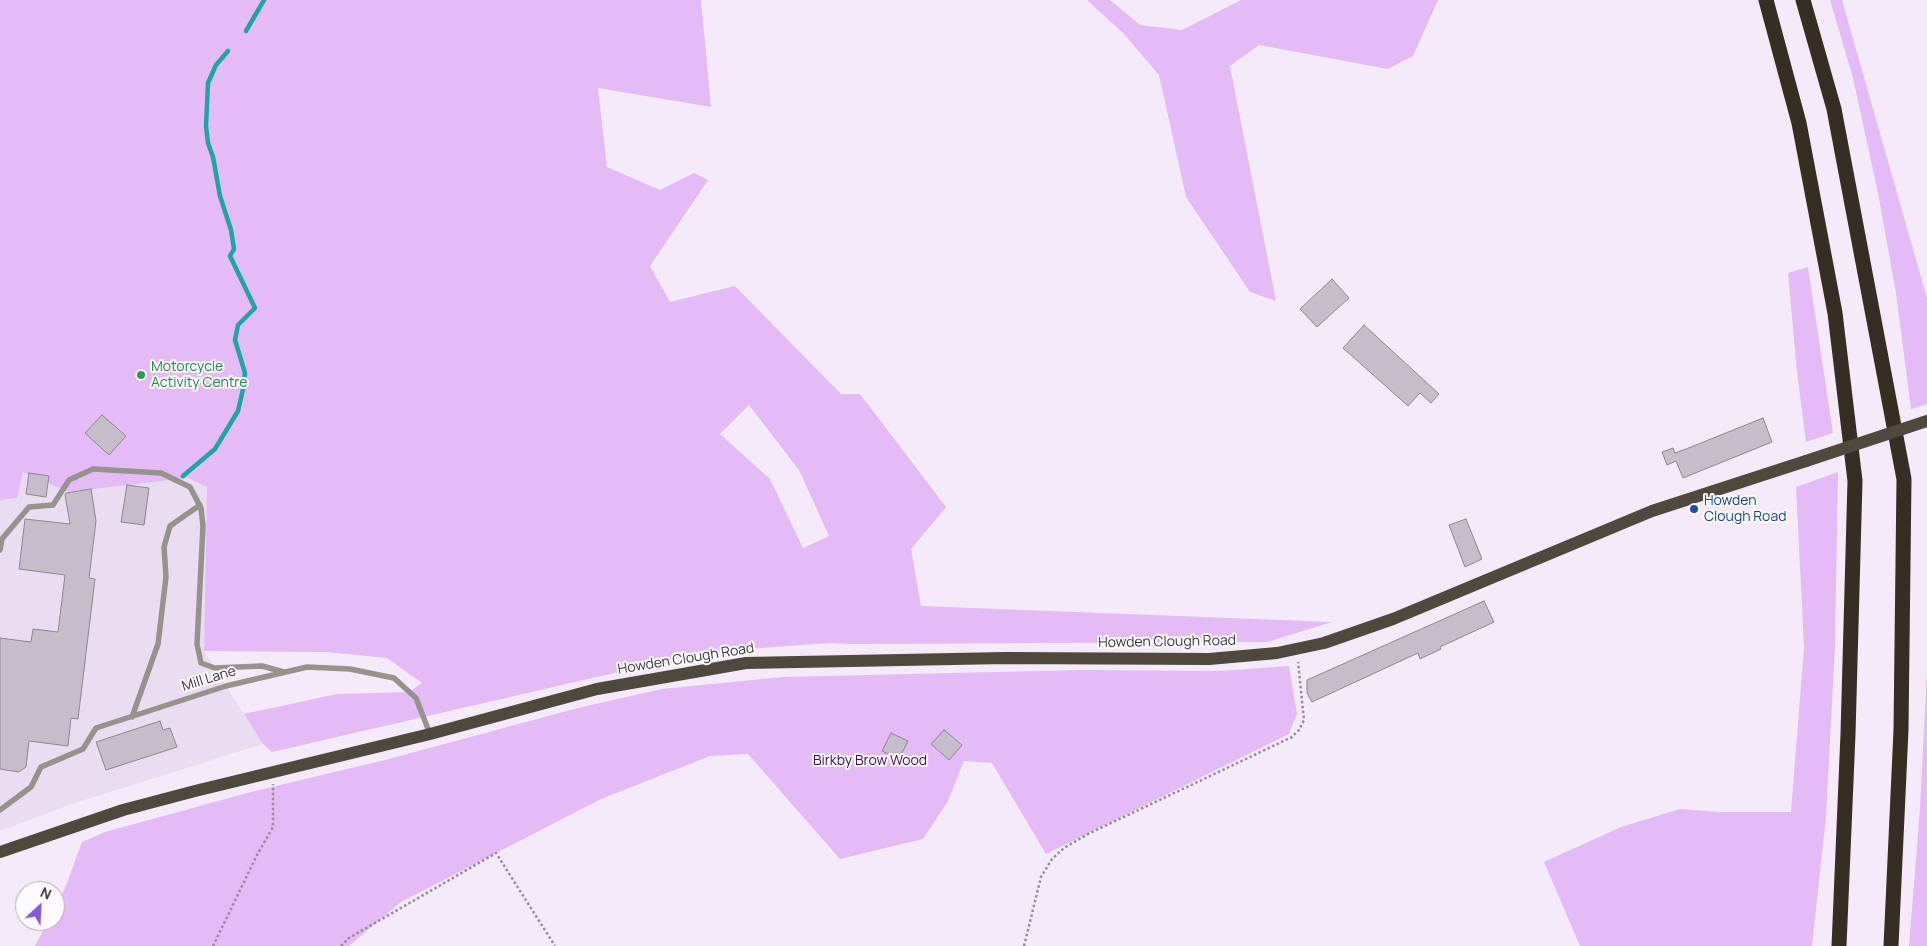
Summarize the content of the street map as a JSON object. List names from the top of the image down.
{
  "streets": {
    "main road": ["Howden Clough Road"],
    "lane": ["Mill Lane"]
  },
  "crossings": [
    ["Howden Clough Road", "Mill Lane"]
  ],
  "parks": ["Birkby Brow Wood"],
  "places": ["Motorcycle Activity Centre", "Howden Clough Road"],
  "north": "top right"
}
